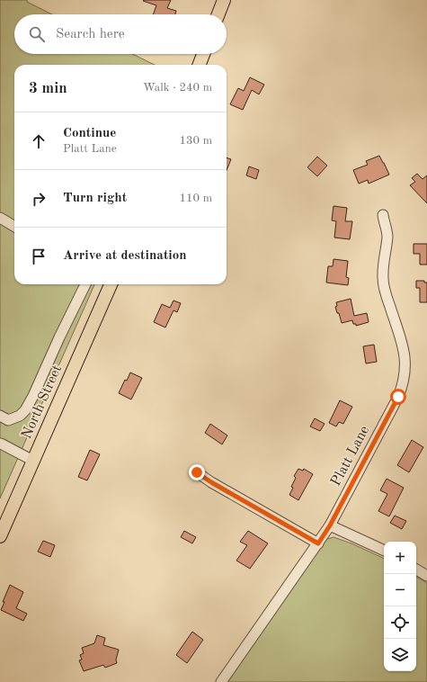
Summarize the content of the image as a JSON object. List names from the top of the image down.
{
  "streets": {
    "main road": ["North Street"],
    "street": ["Platt Lane"]
  },
  "page": {
    "search": "Search here",
    "heading": ["3 min", "Walk · 240 m"],
    "list": [
      ["Continue", "Platt Lane", "130 m"],
      ["Turn right", "110 m"],
      "Arrive at destination"
    ],
    "map_buttons": ["+", "−"]
  }
}
